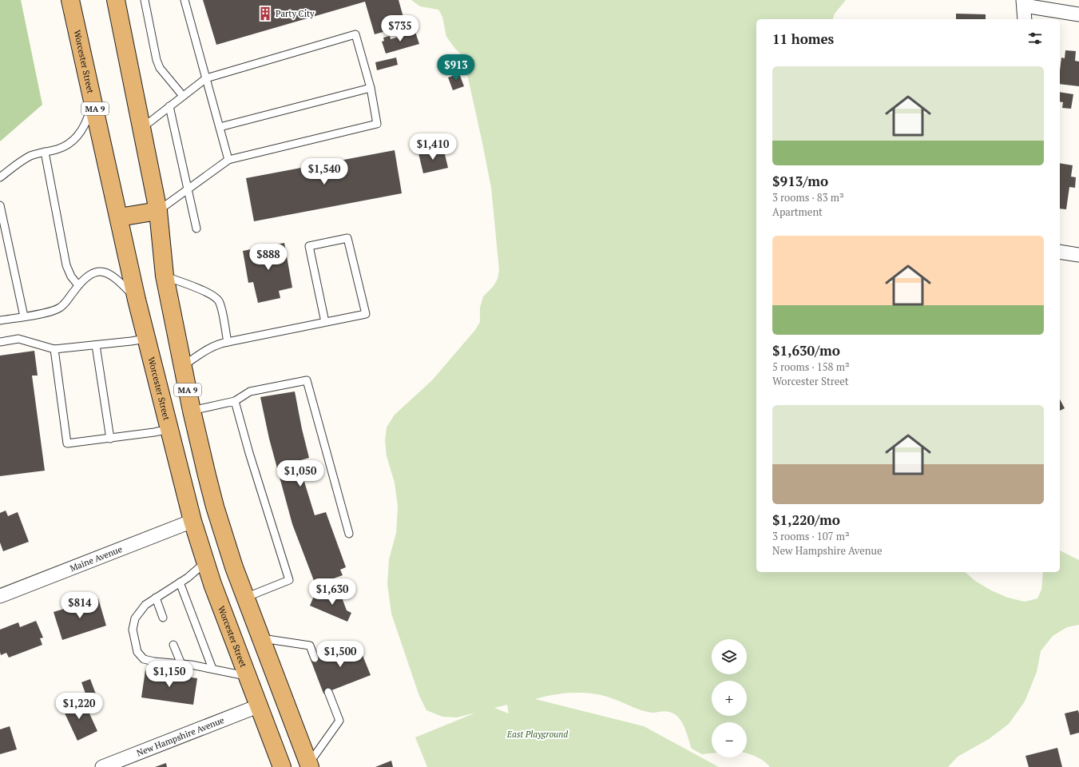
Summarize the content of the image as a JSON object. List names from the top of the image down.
{
  "streets": {
    "highway": ["Worcester Street", "MA 9"],
    "street": ["Maine Avenue", "New Hampshire Avenue"]
  },
  "crossings": [
    ["Worcester Street", "Maine Avenue"],
    ["Worcester Street", "New Hampshire Avenue"]
  ],
  "parks": ["East Playground"],
  "places": {
    "building": ["Party City"]
  },
  "page": {
    "price": [
      "$735",
      "$913",
      "$1,410",
      "$1,540",
      "$888",
      "$1,050",
      "$1,630",
      "$814",
      "$1,500",
      "$1,150",
      "$1,220"
    ],
    "heading": "11 homes",
    "list": [
      {
        "name": "$913/mo",
        "note": "3 rooms · 83 m² · Apartment"
      },
      {
        "name": "$1,630/mo",
        "note": "5 rooms · 158 m² · Worcester Street"
      },
      {
        "name": "$1,220/mo",
        "note": "3 rooms · 107 m² · New Hampshire Avenue"
      }
    ],
    "map_buttons": ["+", "−"]
  }
}
